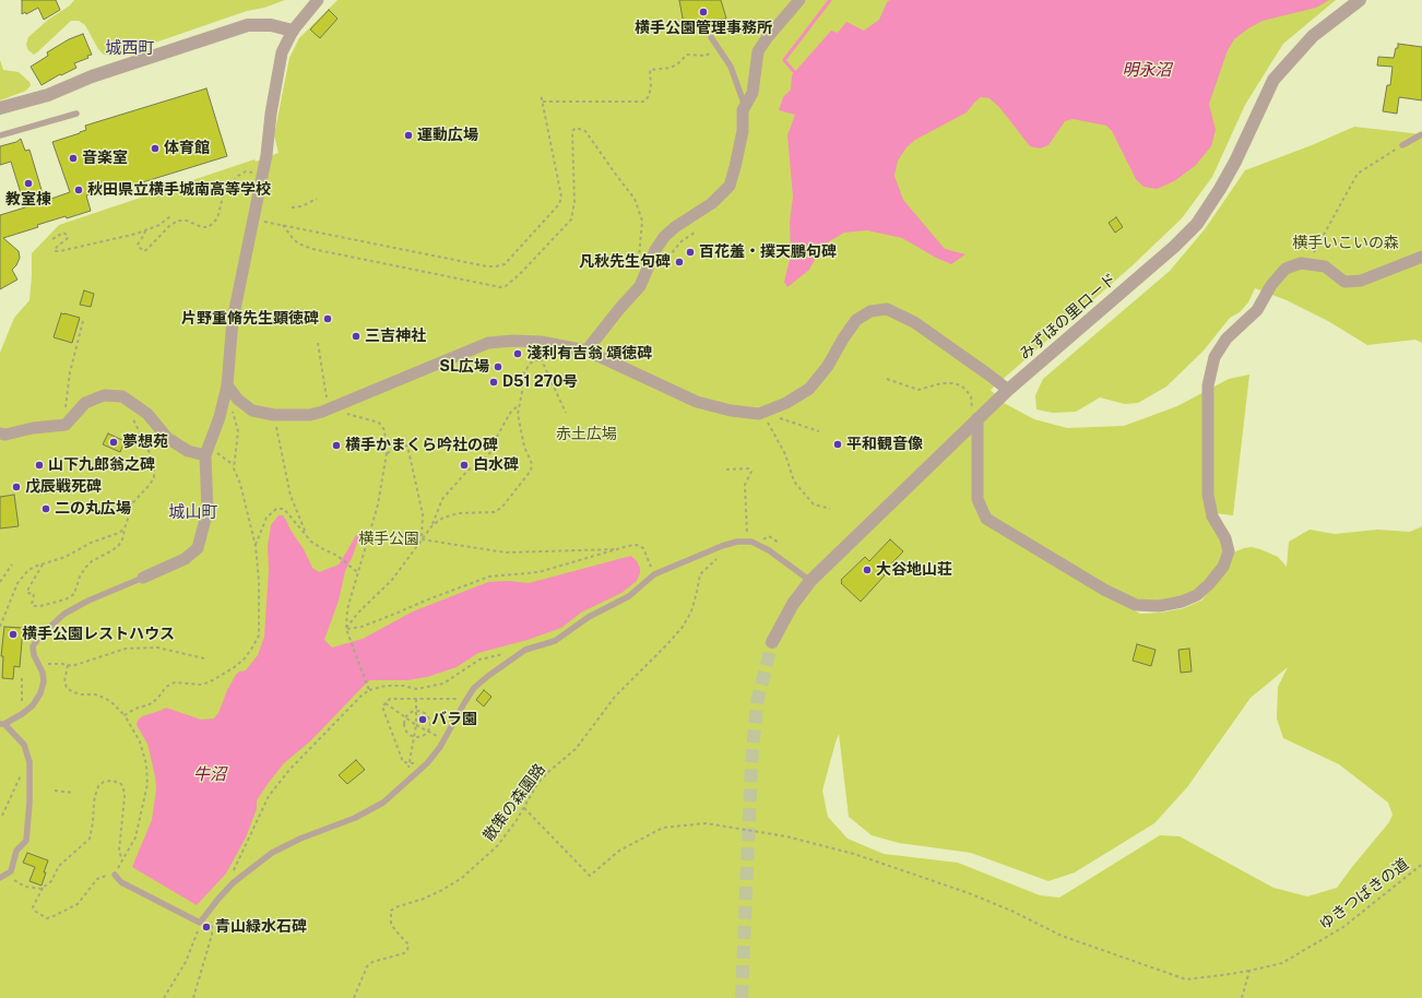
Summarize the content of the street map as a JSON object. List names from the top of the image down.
{
  "streets": {
    "street": ["みずほの里ロード"],
    "path": ["散策の森園路", "ゆきつばきの道"]
  },
  "crossings": [
    ["散策の森園路", "ゆきつばきの道"]
  ],
  "districts": ["城西町", "城山町"],
  "water": ["明永沼", "牛沼"],
  "parks": ["横手いこいの森", "赤土広場", "横手公園"],
  "places": [
    "横手公園管理事務所",
    "運動広場",
    "体育館",
    "音楽室",
    "教室棟",
    "秋田県立横手城南高等学校",
    "百花羞・撲天鵬句碑",
    "凡秋先生句碑",
    "片野重脩先生顕徳碑",
    "三吉神社",
    "淺利有吉翁 頌徳碑",
    "SL広場",
    "D51 270号",
    "夢想苑",
    "平和観音像",
    "横手かまくら吟社の碑",
    "山下九郎翁之碑",
    "白水碑",
    "戊辰戦死碑",
    "二の丸広場",
    "大谷地山荘",
    "横手公園レストハウス",
    "バラ園",
    "青山緑水石碑"
  ]
}
